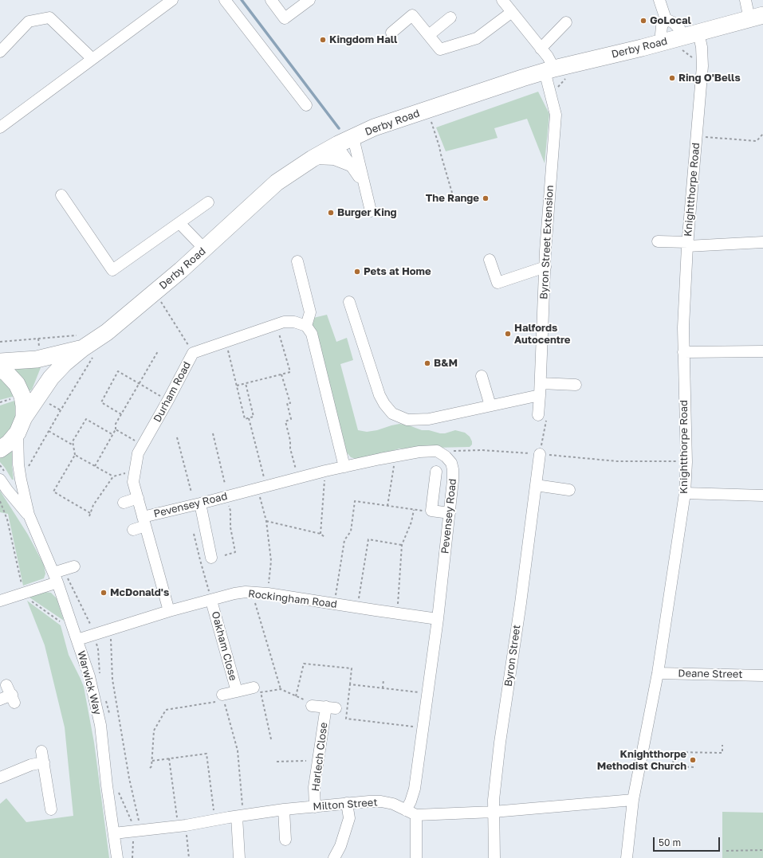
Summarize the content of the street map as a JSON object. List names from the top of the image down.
{
  "streets": {
    "highway": ["Derby Road"],
    "street": [
      "Knightthorpe Road",
      "Byron Street Extension",
      "Durham Road",
      "Pevensey Road",
      "Rockingham Road",
      "Oakham Close",
      "Byron Street",
      "Deane Street",
      "Warwick Way",
      "Harlech Close",
      "Milton Street"
    ]
  },
  "crossings": [
    ["Derby Road", "Knightthorpe Road"],
    ["Derby Road", "Byron Street Extension"],
    ["Derby Road", "Warwick Way"],
    ["Knightthorpe Road", "Deane Street"],
    ["Knightthorpe Road", "Milton Street"],
    ["Durham Road", "Pevensey Road"],
    ["Durham Road", "Rockingham Road"],
    ["Pevensey Road", "Rockingham Road"],
    ["Pevensey Road", "Milton Street"],
    ["Rockingham Road", "Oakham Close"],
    ["Rockingham Road", "Warwick Way"],
    ["Byron Street", "Milton Street"],
    ["Warwick Way", "Milton Street"],
    ["Harlech Close", "Milton Street"]
  ],
  "places": [
    "GoLocal",
    "Kingdom Hall",
    "Ring O'Bells",
    "The Range",
    "Burger King",
    "Pets at Home",
    "Halfords Autocentre",
    "B&M",
    "McDonald's",
    "Knightthorpe Methodist Church"
  ],
  "scale_bar": "50 m"
}
